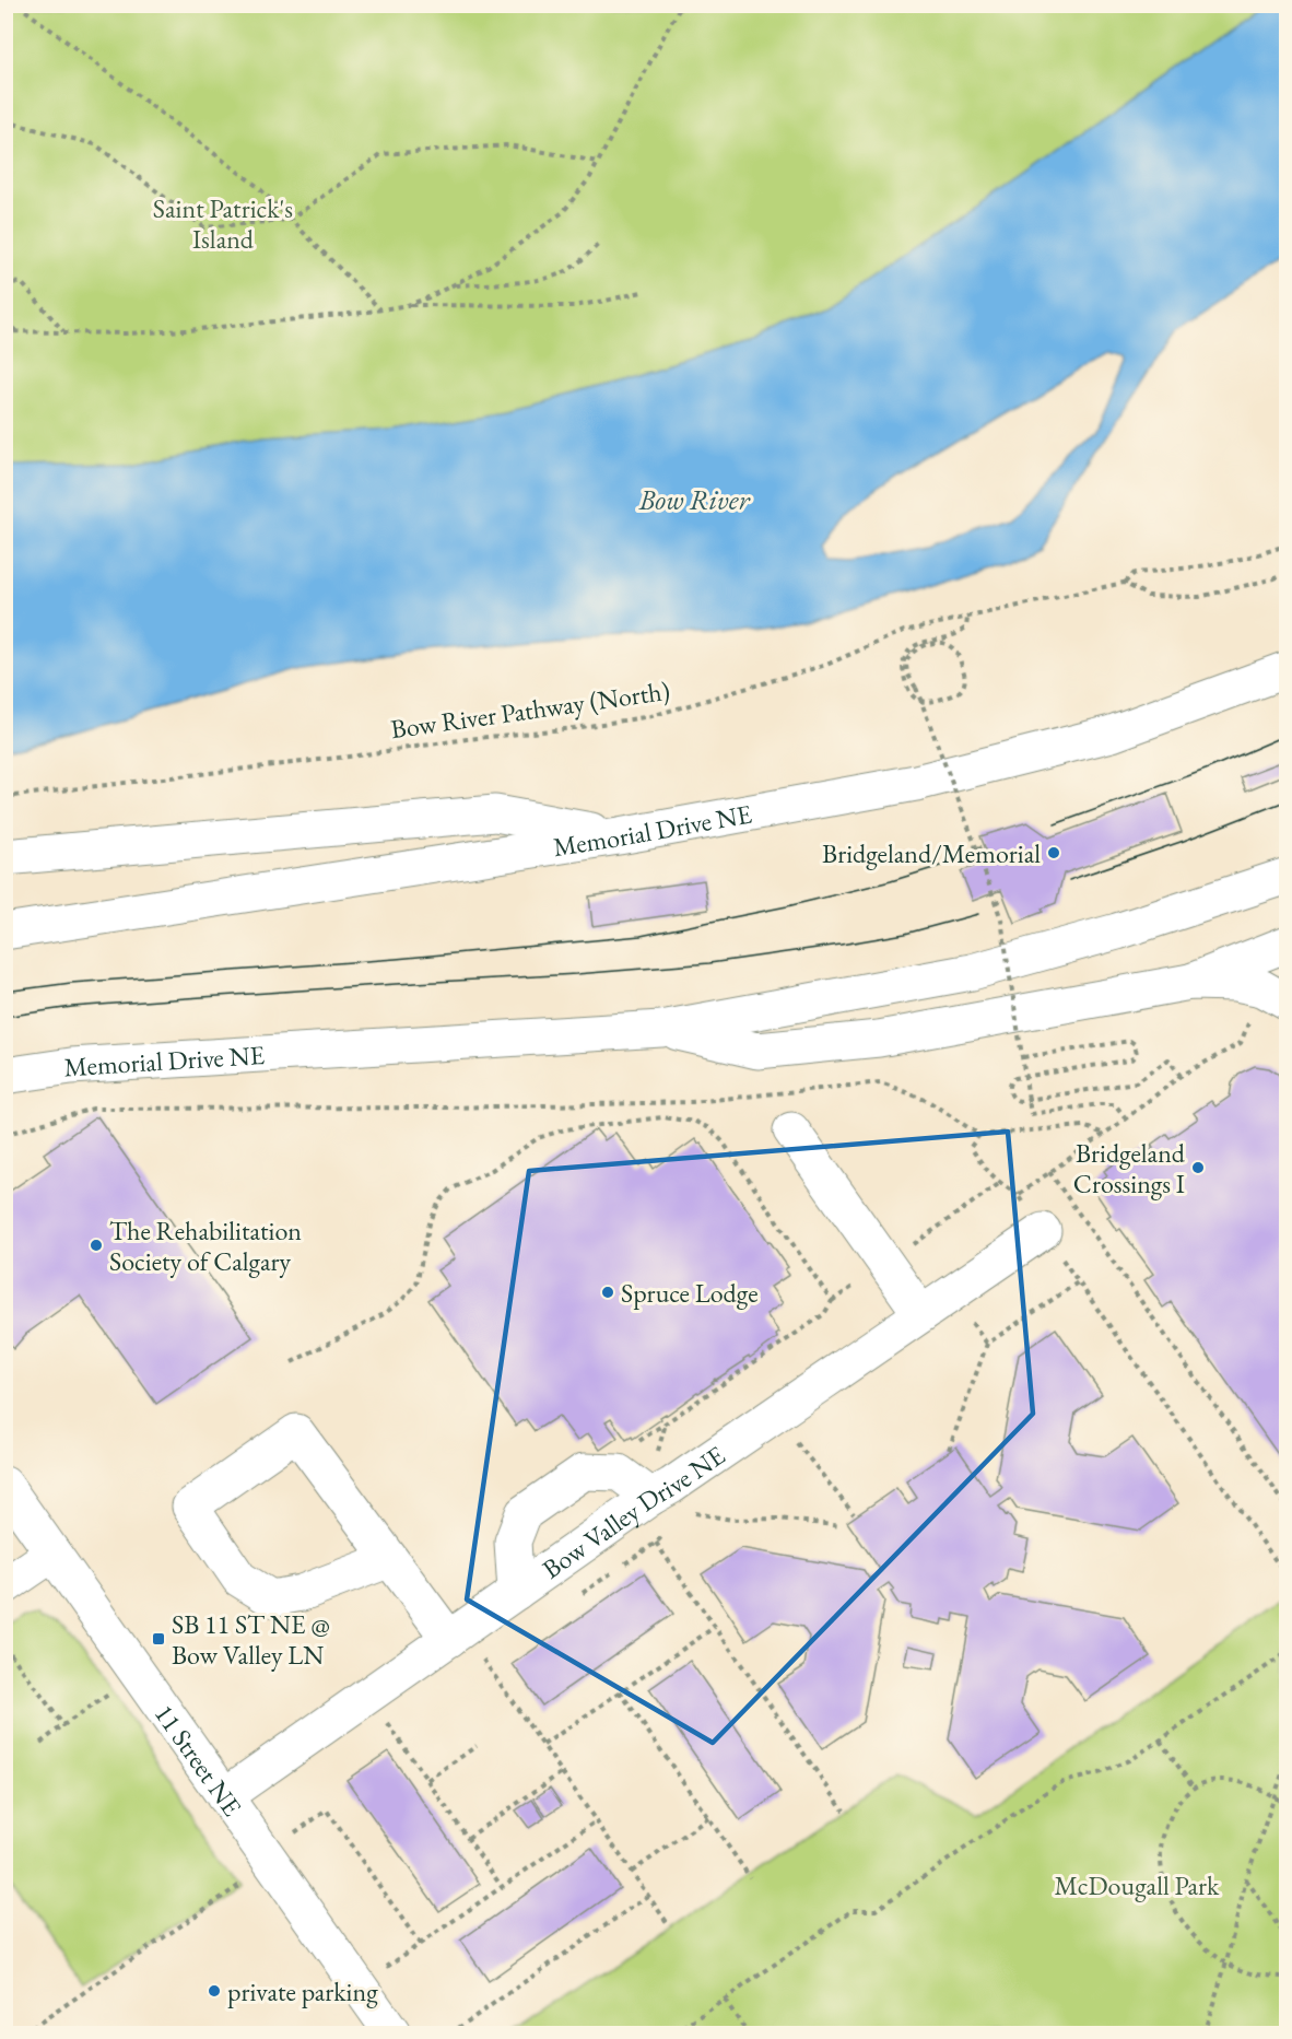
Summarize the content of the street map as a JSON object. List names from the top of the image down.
{
  "streets": {
    "main road": ["Memorial Drive NE", "Bow Valley Drive NE", "11 Street NE"],
    "path": ["Bow River Pathway (North)"]
  },
  "crossings": [
    ["Bow Valley Drive NE", "11 Street NE"]
  ],
  "water": ["Bow River"],
  "parks": ["Saint Patrick's Island", "McDougall Park"],
  "places": {
    "other": [
      "Bridgeland/Memorial",
      "Bridgeland Crossings I",
      "The Rehabilitation Society of Calgary",
      "Spruce Lodge",
      "private parking"
    ],
    "transit": ["SB 11 ST NE @ Bow Valley LN"]
  }
}
